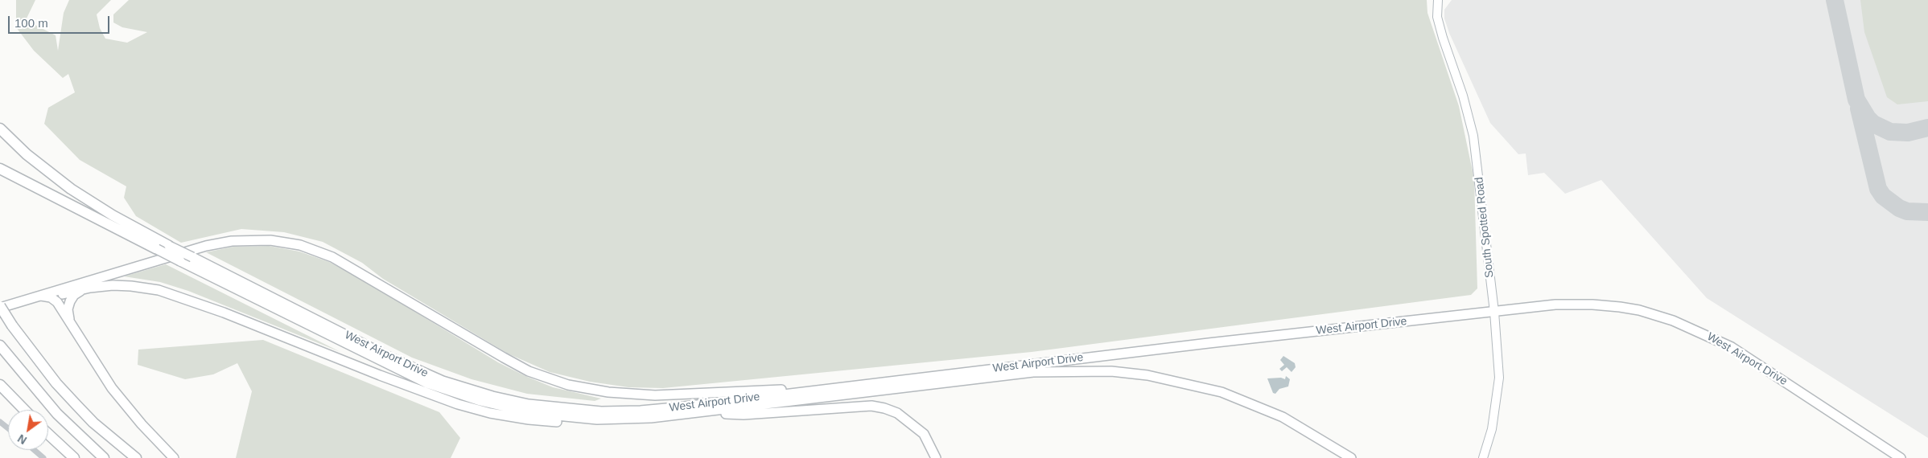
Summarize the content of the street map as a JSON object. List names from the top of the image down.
{
  "streets": {
    "main road": ["South Spotted Road", "West Airport Drive"]
  },
  "crossings": [
    ["South Spotted Road", "West Airport Drive"]
  ],
  "scale_bar": "100 m",
  "north": "bottom left"
}
